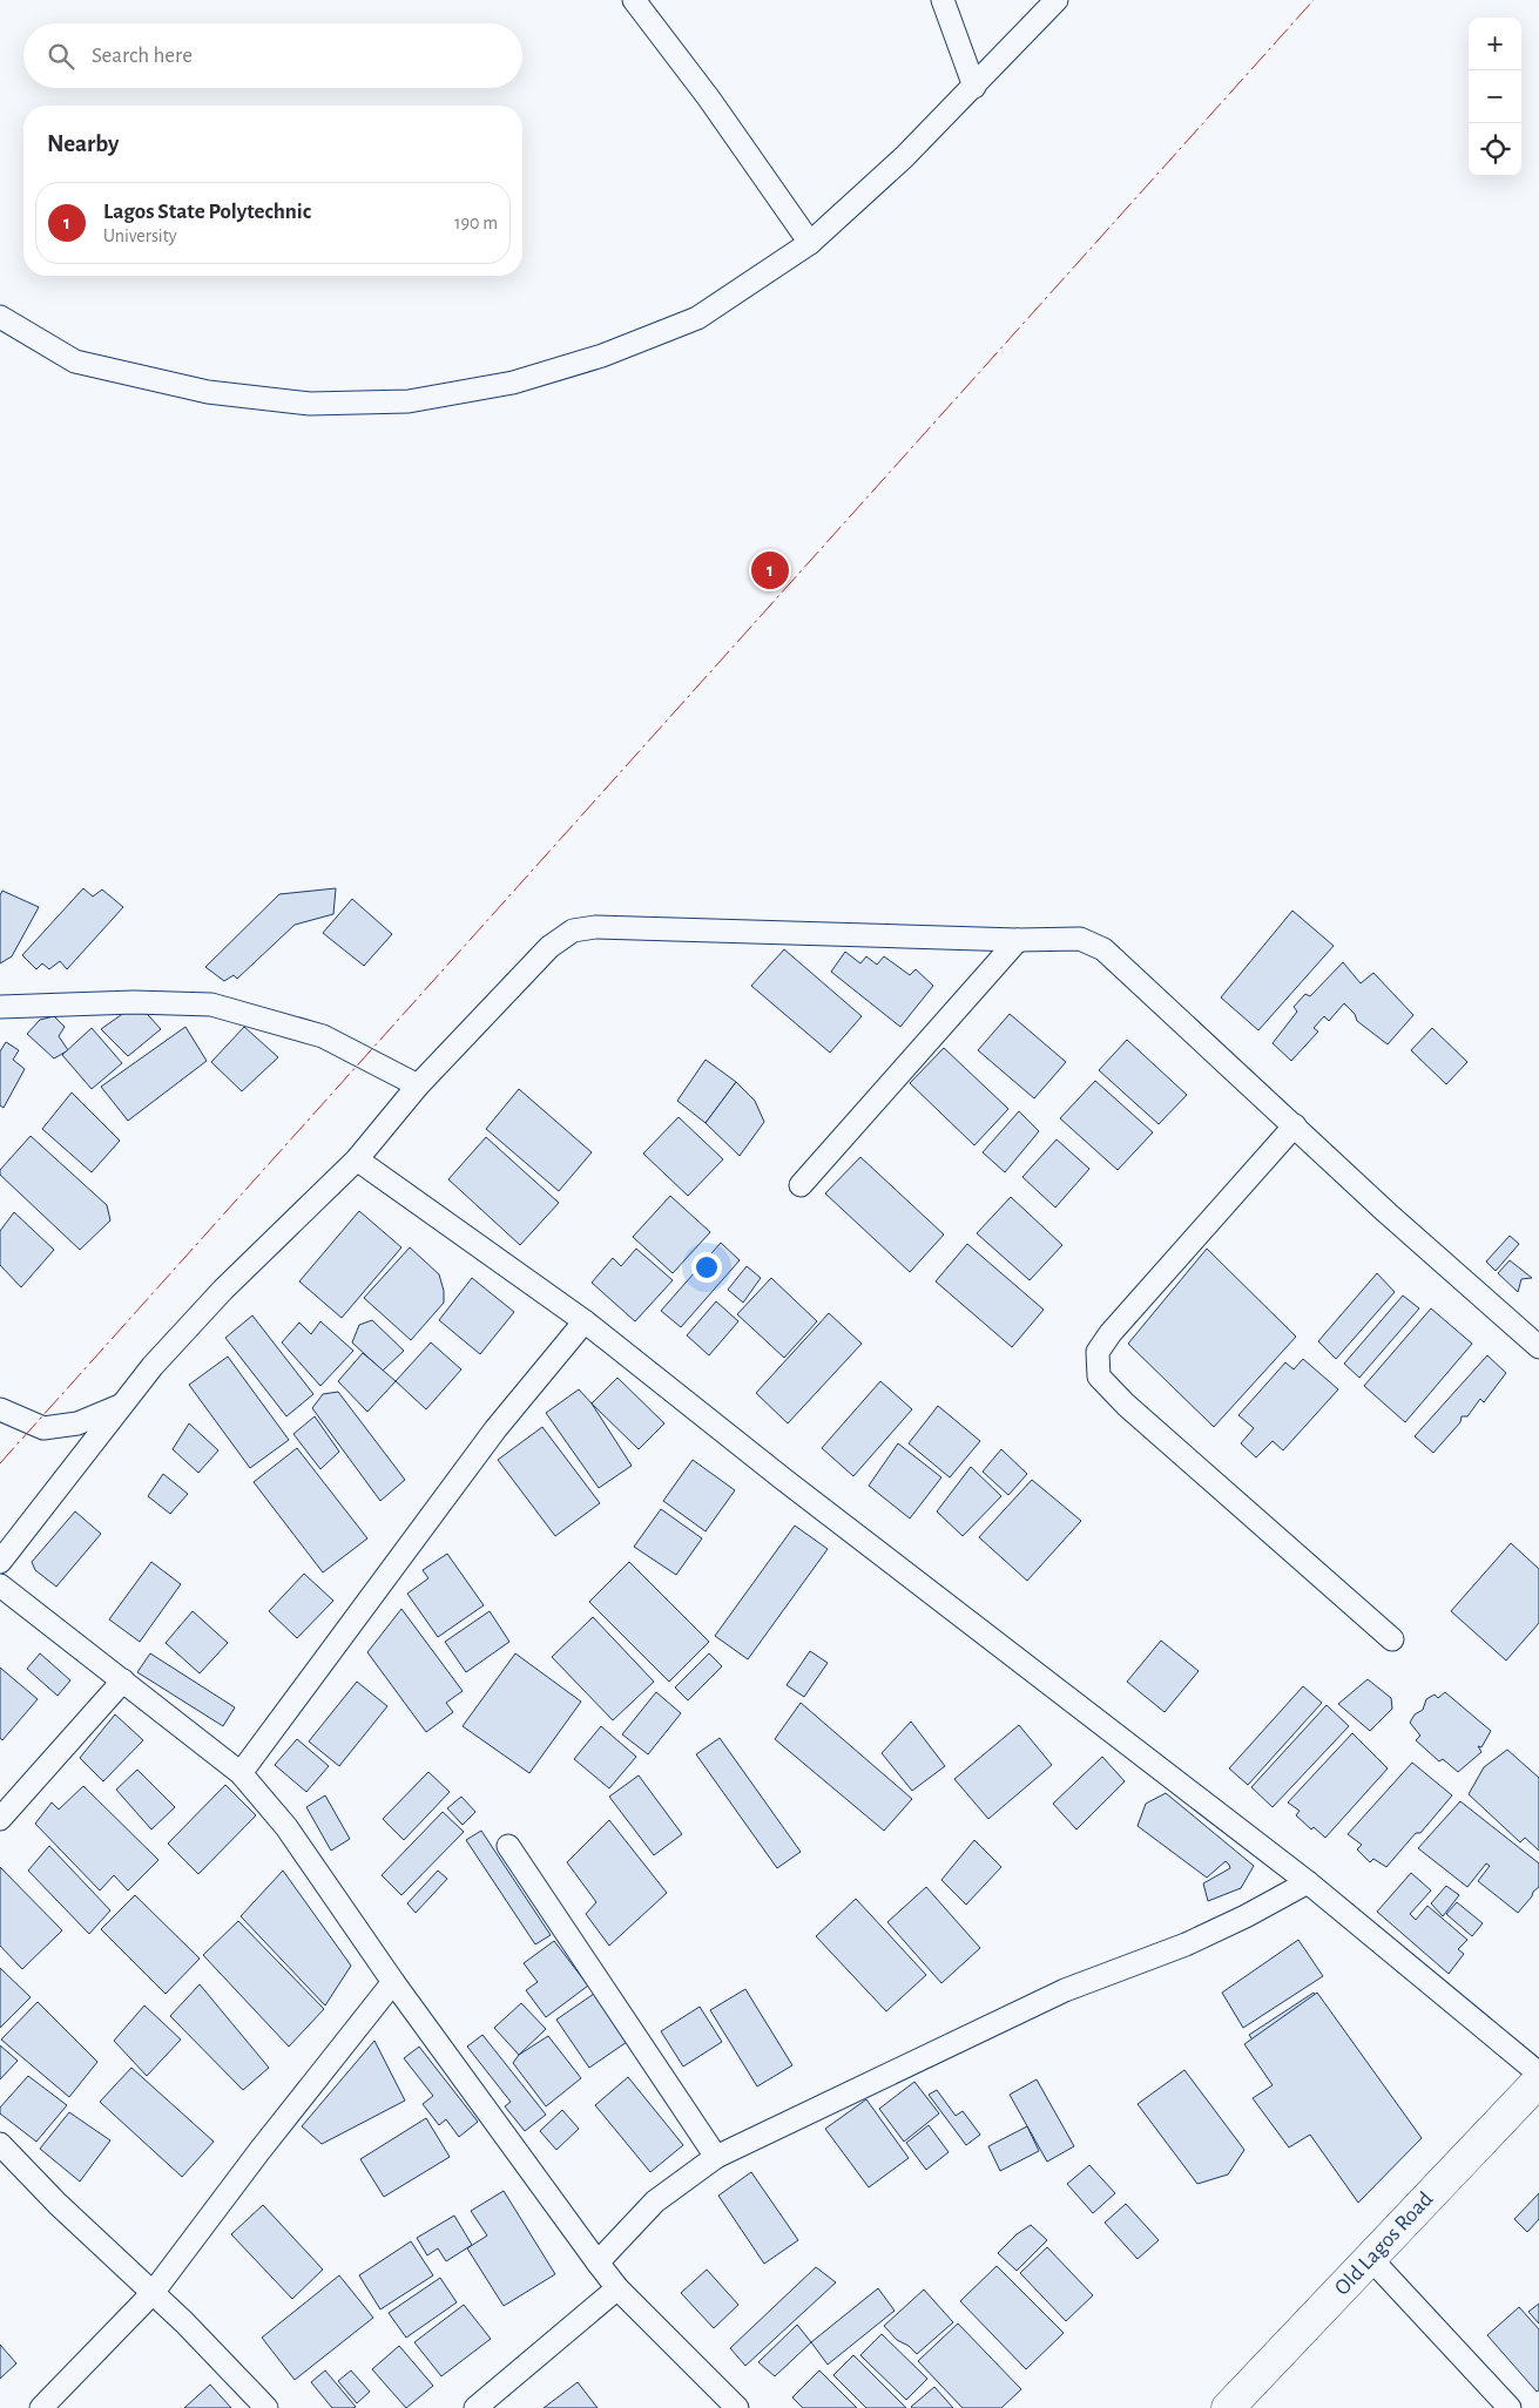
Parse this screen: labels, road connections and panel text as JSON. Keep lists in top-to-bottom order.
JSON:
{
  "streets": {
    "main road": ["Old Lagos Road"]
  },
  "page": {
    "map_buttons": ["+", "−"],
    "search": "Search here",
    "heading": "Nearby",
    "list": [
      {
        "mark": "1",
        "name": "Lagos State Polytechnic",
        "note": "University",
        "value": "190 m"
      }
    ],
    "pins": "1"
  }
}
